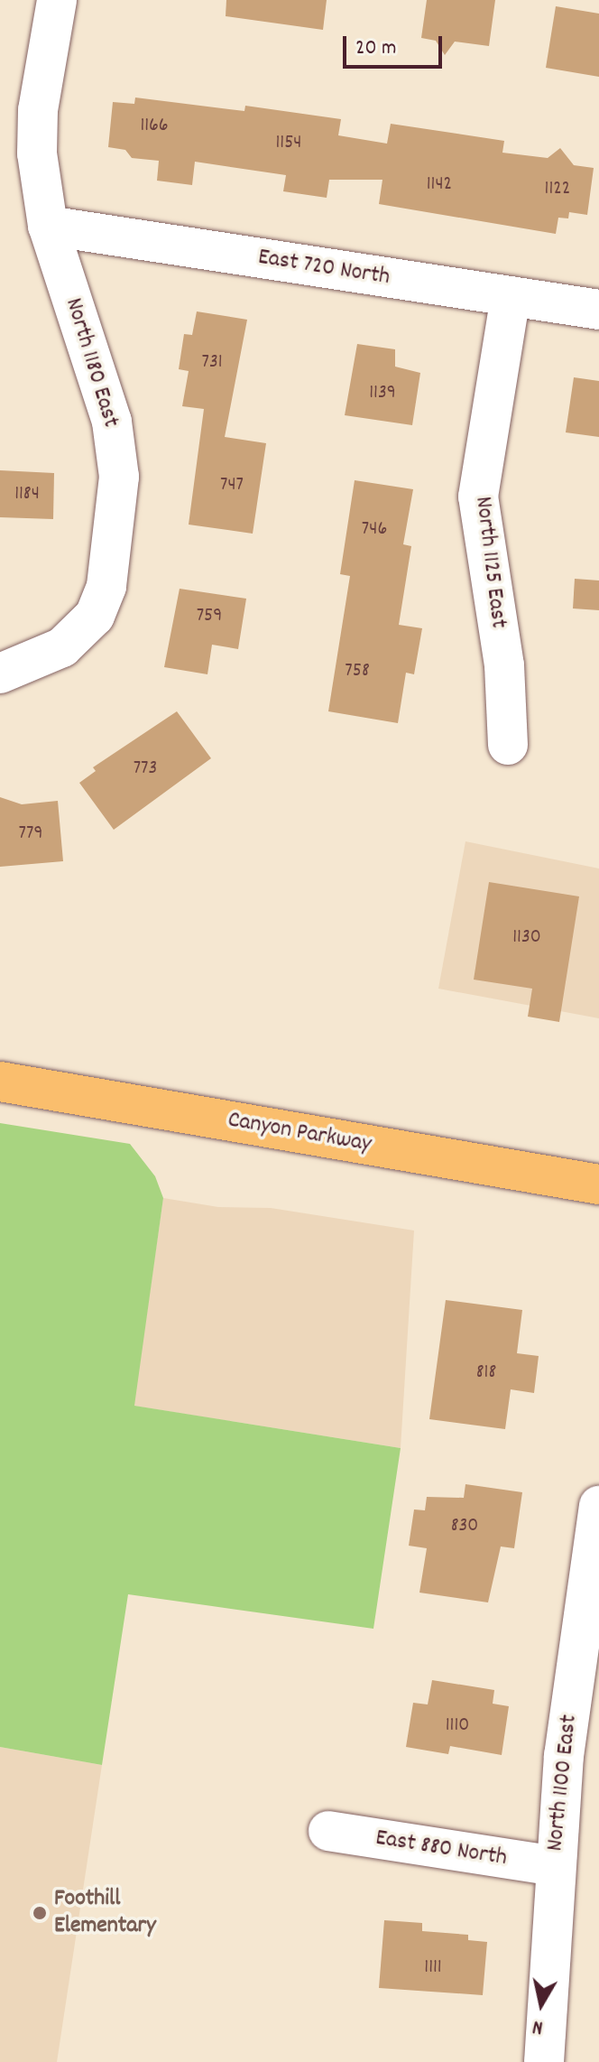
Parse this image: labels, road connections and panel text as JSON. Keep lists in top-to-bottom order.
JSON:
{
  "streets": {
    "highway": ["Canyon Parkway"],
    "street": [
      "East 720 North",
      "North 1180 East",
      "North 1125 East",
      "North 1100 East",
      "East 880 North"
    ]
  },
  "crossings": [
    ["East 720 North", "North 1180 East"],
    ["East 720 North", "North 1125 East"],
    ["North 1100 East", "East 880 North"]
  ],
  "places": ["Foothill Elementary"],
  "house_numbers": [
    "1166",
    "1154",
    "1142",
    "1122",
    "731",
    "1139",
    "747",
    "1184",
    "746",
    "759",
    "758",
    "773",
    "779",
    "1130",
    "818",
    "830",
    "1110",
    "1111"
  ],
  "scale_bar": "20 m",
  "north": "bottom"
}
